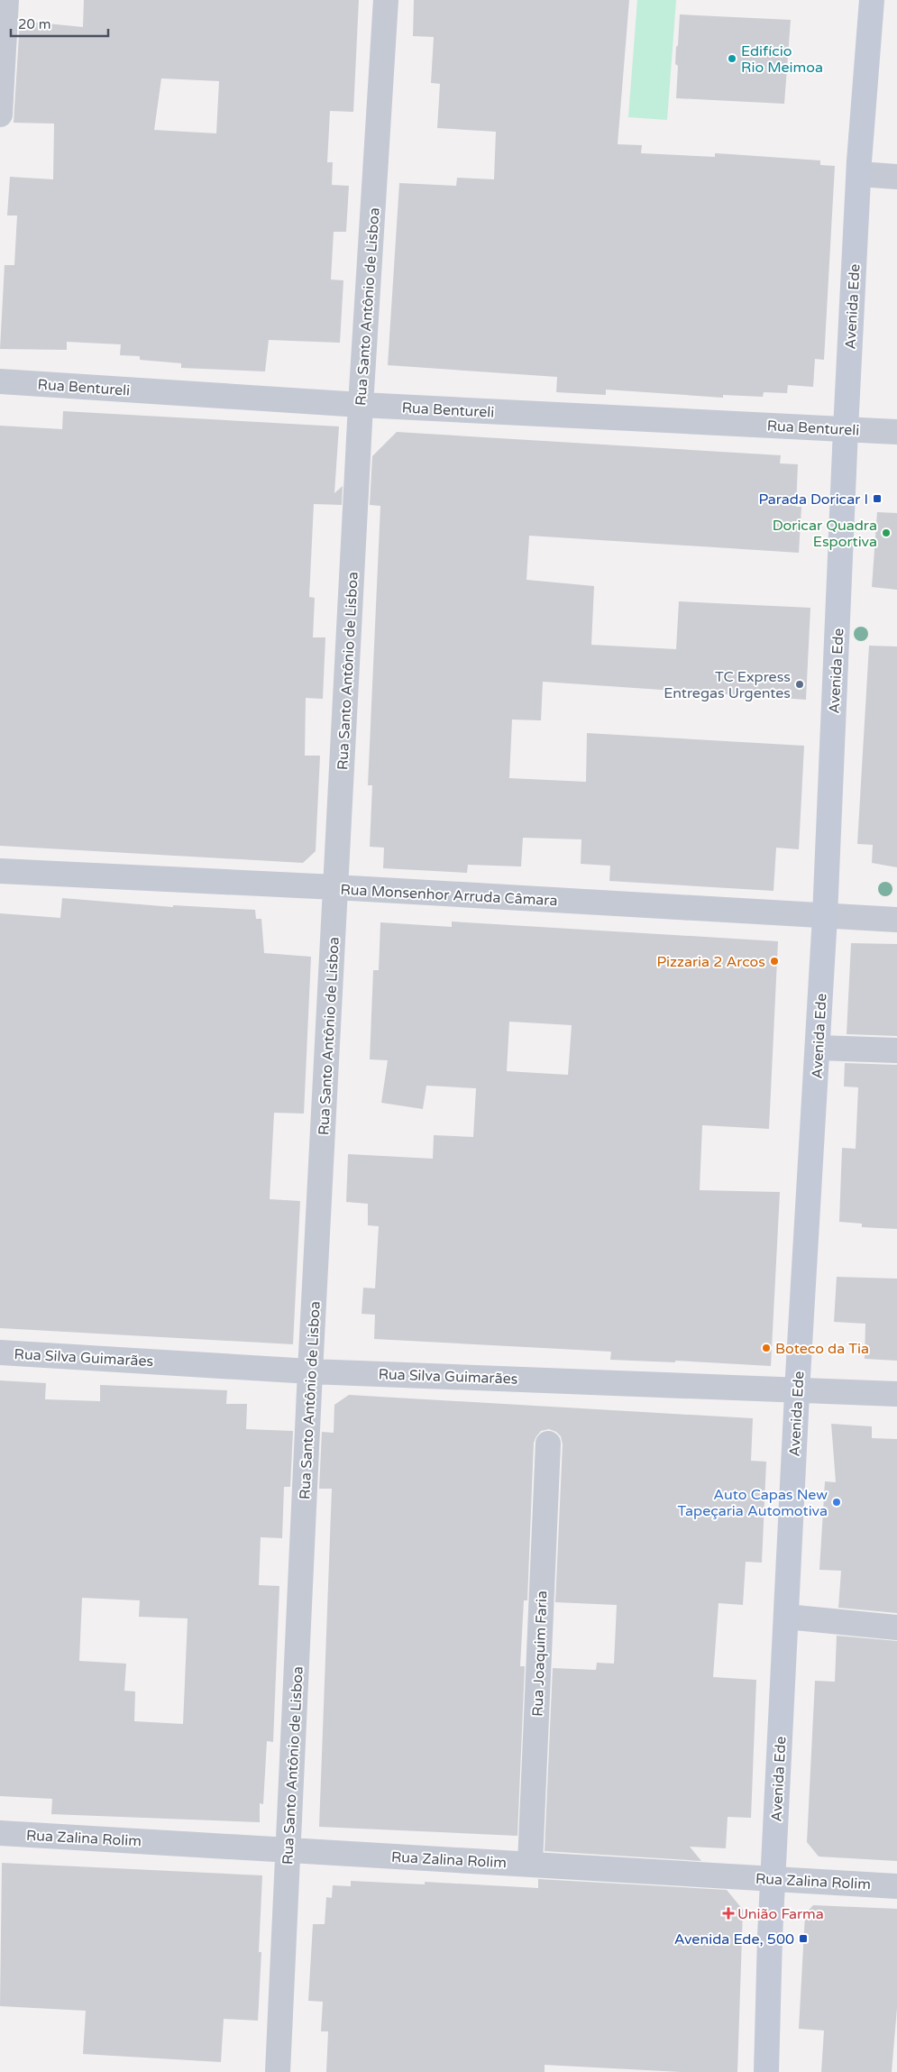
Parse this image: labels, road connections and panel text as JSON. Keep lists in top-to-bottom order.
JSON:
{
  "streets": {
    "main road": ["Avenida Ede"],
    "street": [
      "Rua Santo Antônio de Lisboa",
      "Rua Bentureli",
      "Rua Monsenhor Arruda Câmara",
      "Rua Silva Guimarães",
      "Rua Joaquim Faria",
      "Rua Zalina Rolim"
    ]
  },
  "crossings": [
    ["Rua Santo Antônio de Lisboa", "Rua Bentureli"],
    ["Rua Santo Antônio de Lisboa", "Rua Monsenhor Arruda Câmara"],
    ["Rua Santo Antônio de Lisboa", "Rua Silva Guimarães"],
    ["Rua Santo Antônio de Lisboa", "Rua Zalina Rolim"],
    ["Avenida Ede", "Rua Bentureli"],
    ["Avenida Ede", "Rua Monsenhor Arruda Câmara"],
    ["Avenida Ede", "Rua Silva Guimarães"],
    ["Avenida Ede", "Rua Zalina Rolim"],
    ["Rua Joaquim Faria", "Rua Zalina Rolim"]
  ],
  "places": {
    "other": [
      "Edifício Rio Meimoa",
      "Doricar Quadra Esportiva",
      "TC Express Entregas Urgentes",
      "Pizzaria 2 Arcos",
      "Boteco da Tia",
      "Auto Capas New Tapeçaria Automotiva"
    ],
    "transit": ["Parada Doricar I", "Avenida Ede, 500"],
    "health": ["União Farma"]
  },
  "scale_bar": "20 m"
}
